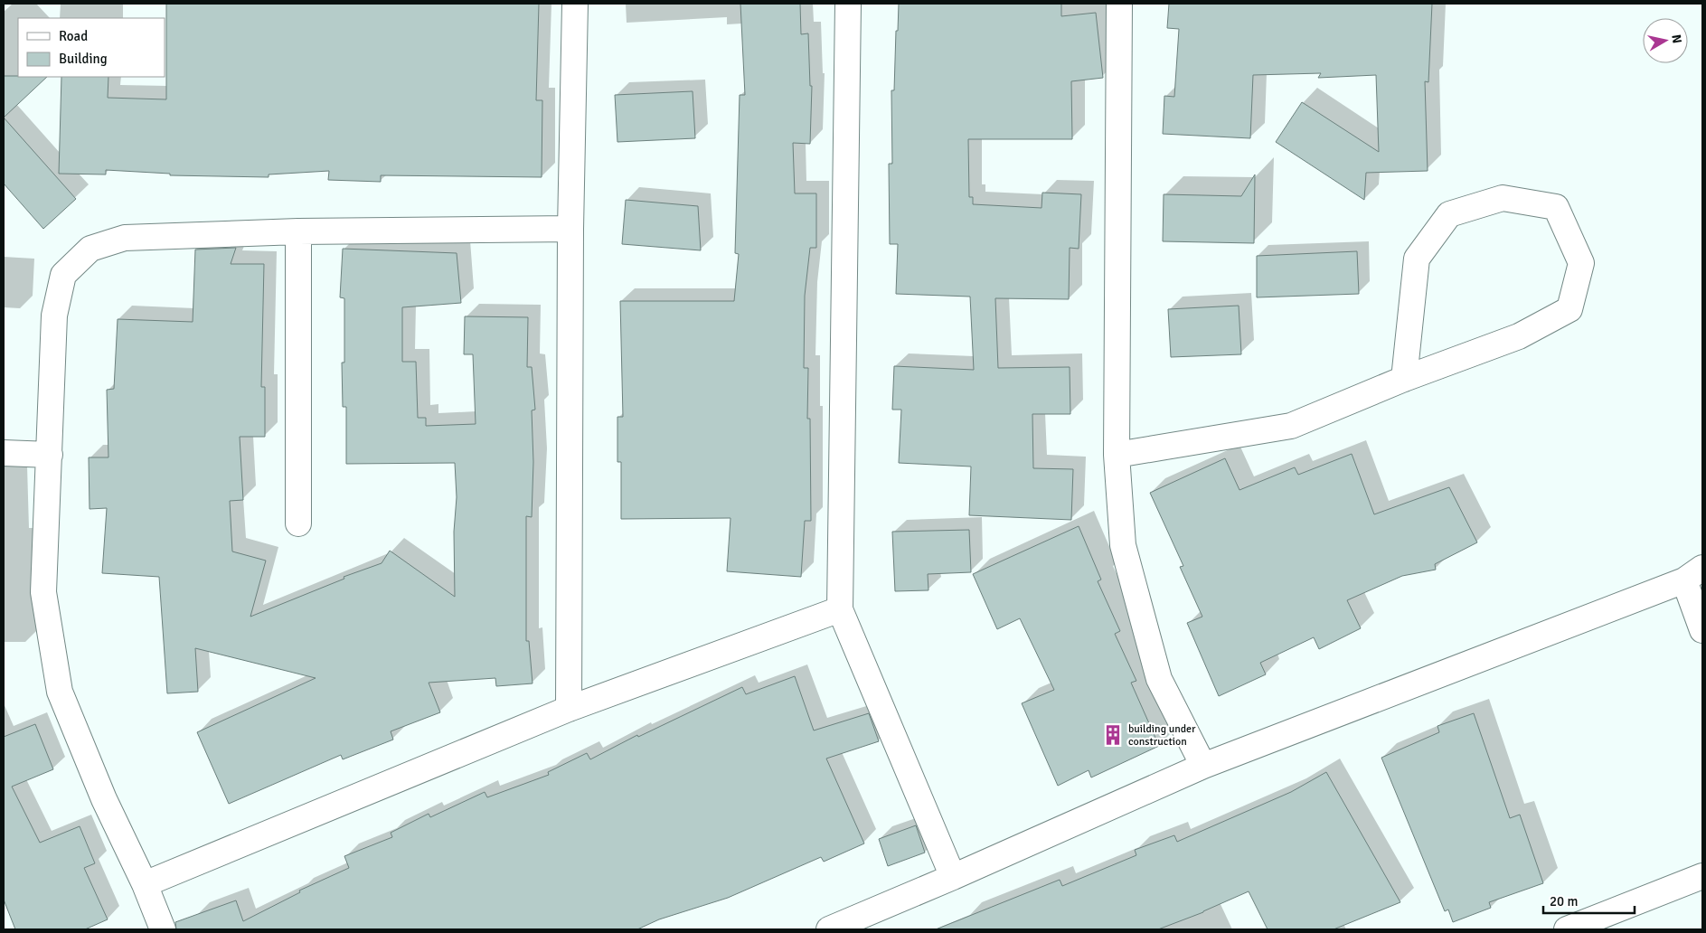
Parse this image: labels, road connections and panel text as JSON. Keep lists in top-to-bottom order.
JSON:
{
  "places": {
    "building": ["building under construction"]
  },
  "legend": ["Road", "Building"],
  "scale_bar": "20 m",
  "north": "right"
}
